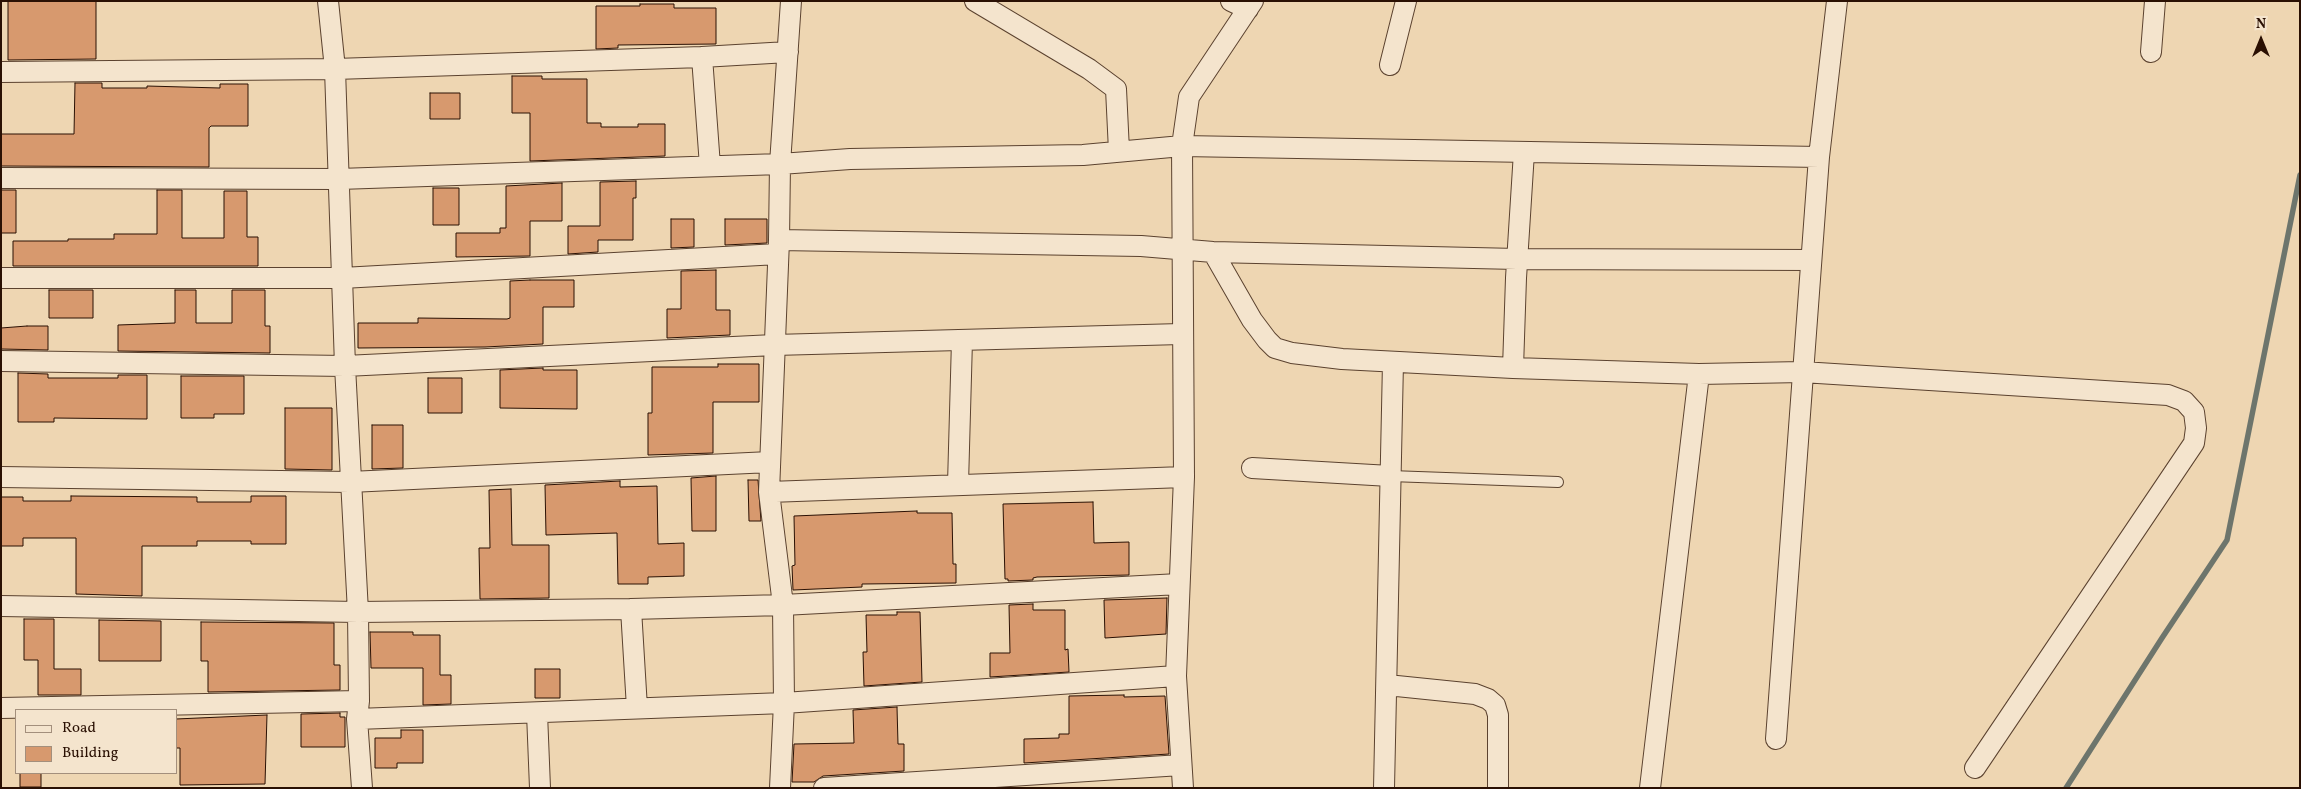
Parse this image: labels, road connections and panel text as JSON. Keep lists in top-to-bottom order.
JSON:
{
  "legend": ["Road", "Building"],
  "north": "top"
}
